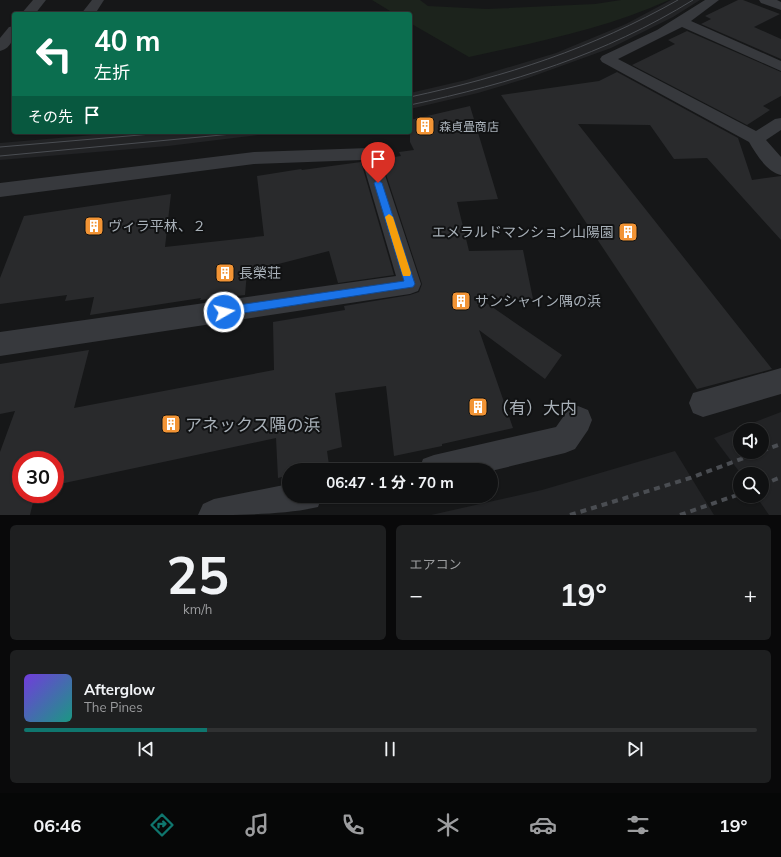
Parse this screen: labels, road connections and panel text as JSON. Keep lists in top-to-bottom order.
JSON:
{
  "places": {
    "building": [
      "森貞畳商店",
      "ヴィラ平林、２",
      "エメラルドマンション山陽園",
      "長榮荘",
      "サンシャイン隅の浜",
      "（有）大内",
      "アネックス隅の浜"
    ]
  },
  "page": {
    "turn": ["40 m", "左折"],
    "then": "その先",
    "limit": "30",
    "trip": "06:47 · 1 分 · 70 m",
    "tile": [
      ["25", "km/h"],
      "エアコン"
    ],
    "heat": ["−", "19°", "+"],
    "song": ["Afterglow", "The Pines"],
    "tabs": ["06:46", "19°"]
  }
}
